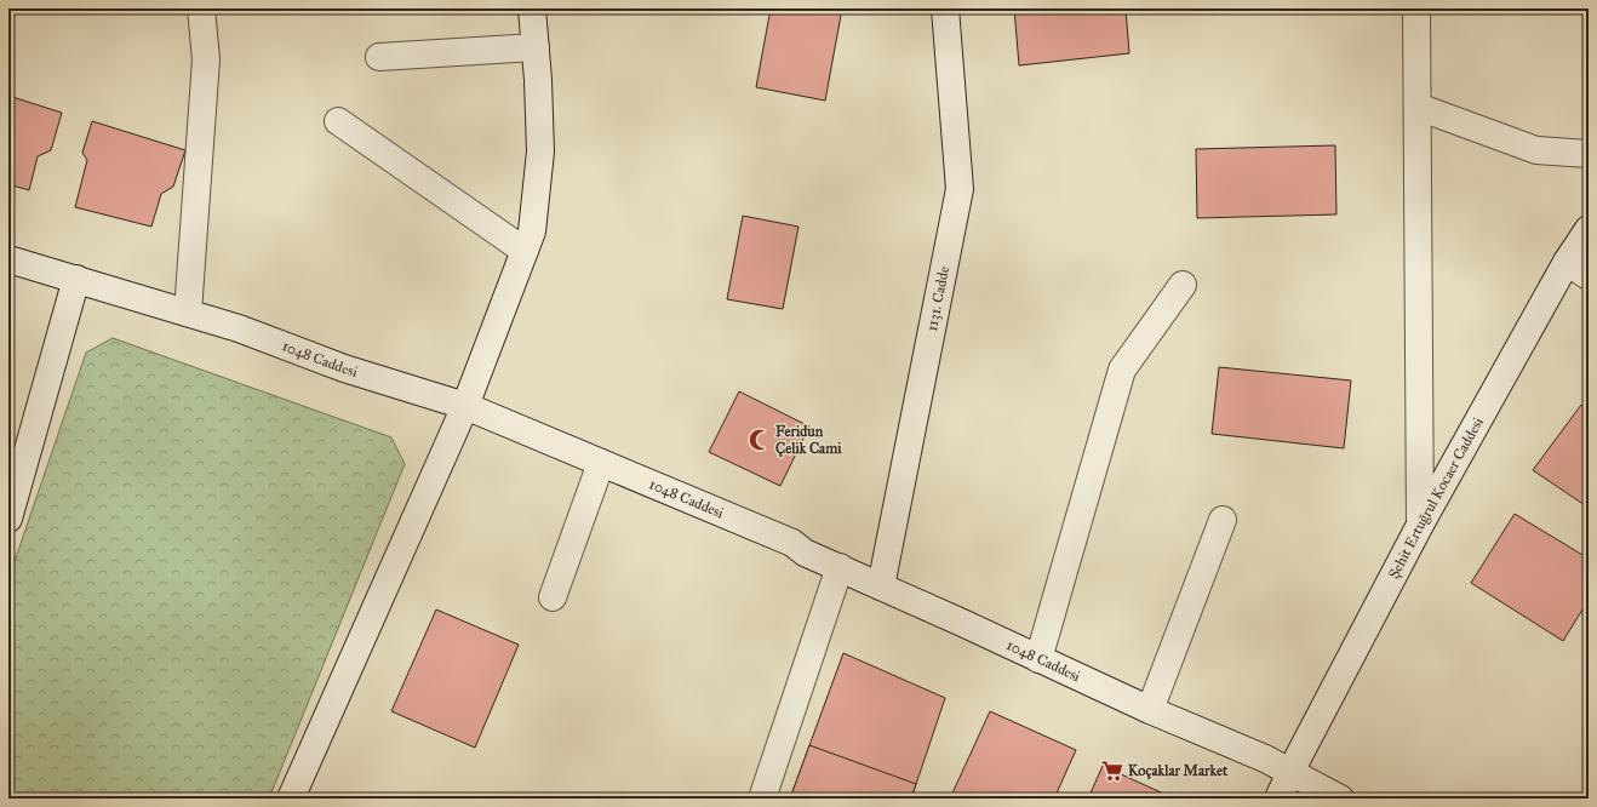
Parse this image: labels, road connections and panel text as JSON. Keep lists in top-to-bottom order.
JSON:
{
  "streets": {
    "street": ["1131. Cadde", "1048 Caddesi", "Şehit Ertuğrul Kocaer Caddesi"]
  },
  "crossings": [
    ["1131. Cadde", "1048 Caddesi"],
    ["1048 Caddesi", "Şehit Ertuğrul Kocaer Caddesi"]
  ],
  "places": {
    "mosque": ["Feridun Çelik Cami"],
    "supermarket": ["Koçaklar Market"]
  }
}
